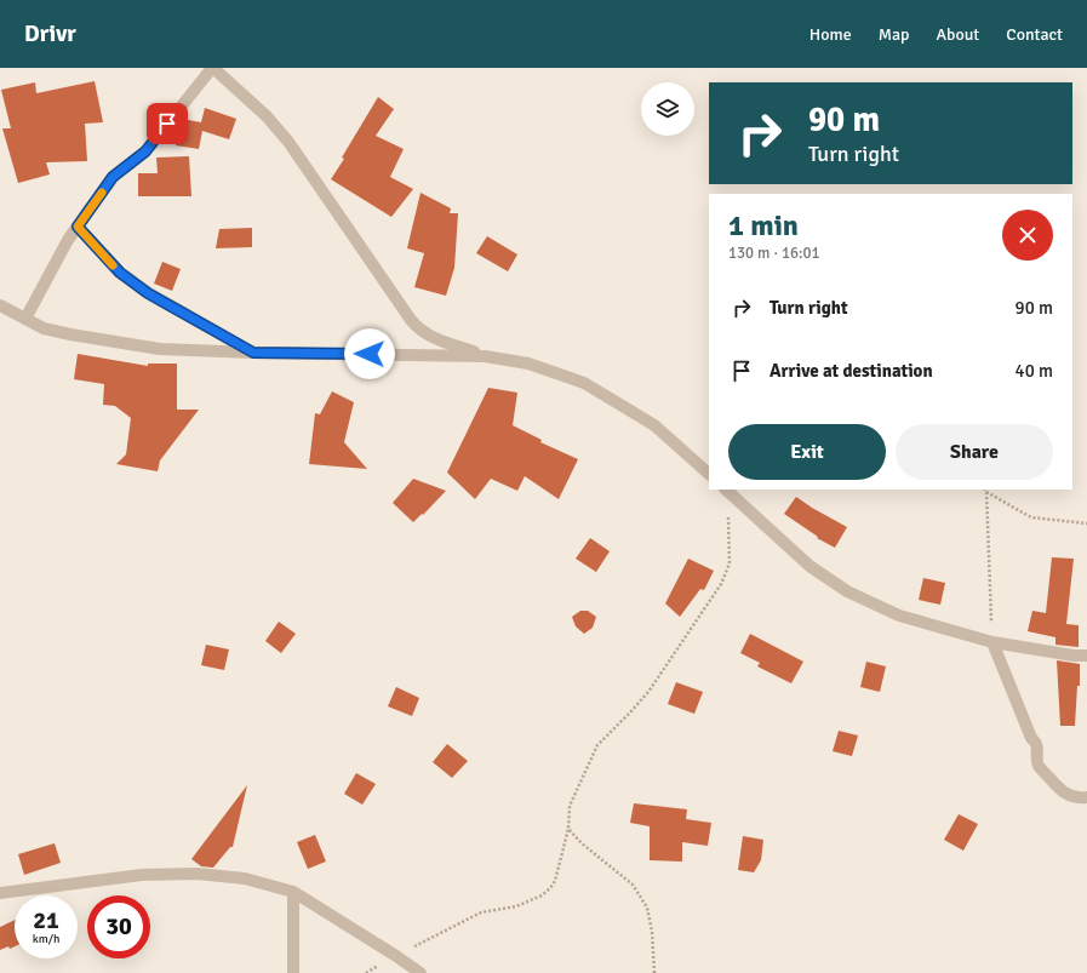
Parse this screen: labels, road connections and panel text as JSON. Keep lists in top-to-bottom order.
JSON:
{
  "page": {
    "header": "Drivr",
    "nav": [
      "Home",
      "Map",
      "About",
      "Contact"
    ],
    "turn": ["90 m", "Turn right"],
    "heading": ["1 min", "130 m · 16:01"],
    "list": [
      {
        "name": "Turn right",
        "value": "90 m"
      },
      {
        "name": "Arrive at destination",
        "value": "40 m"
      }
    ],
    "buttons": ["Exit", "Share"],
    "speed": "21 km/h",
    "limit": "30"
  }
}
